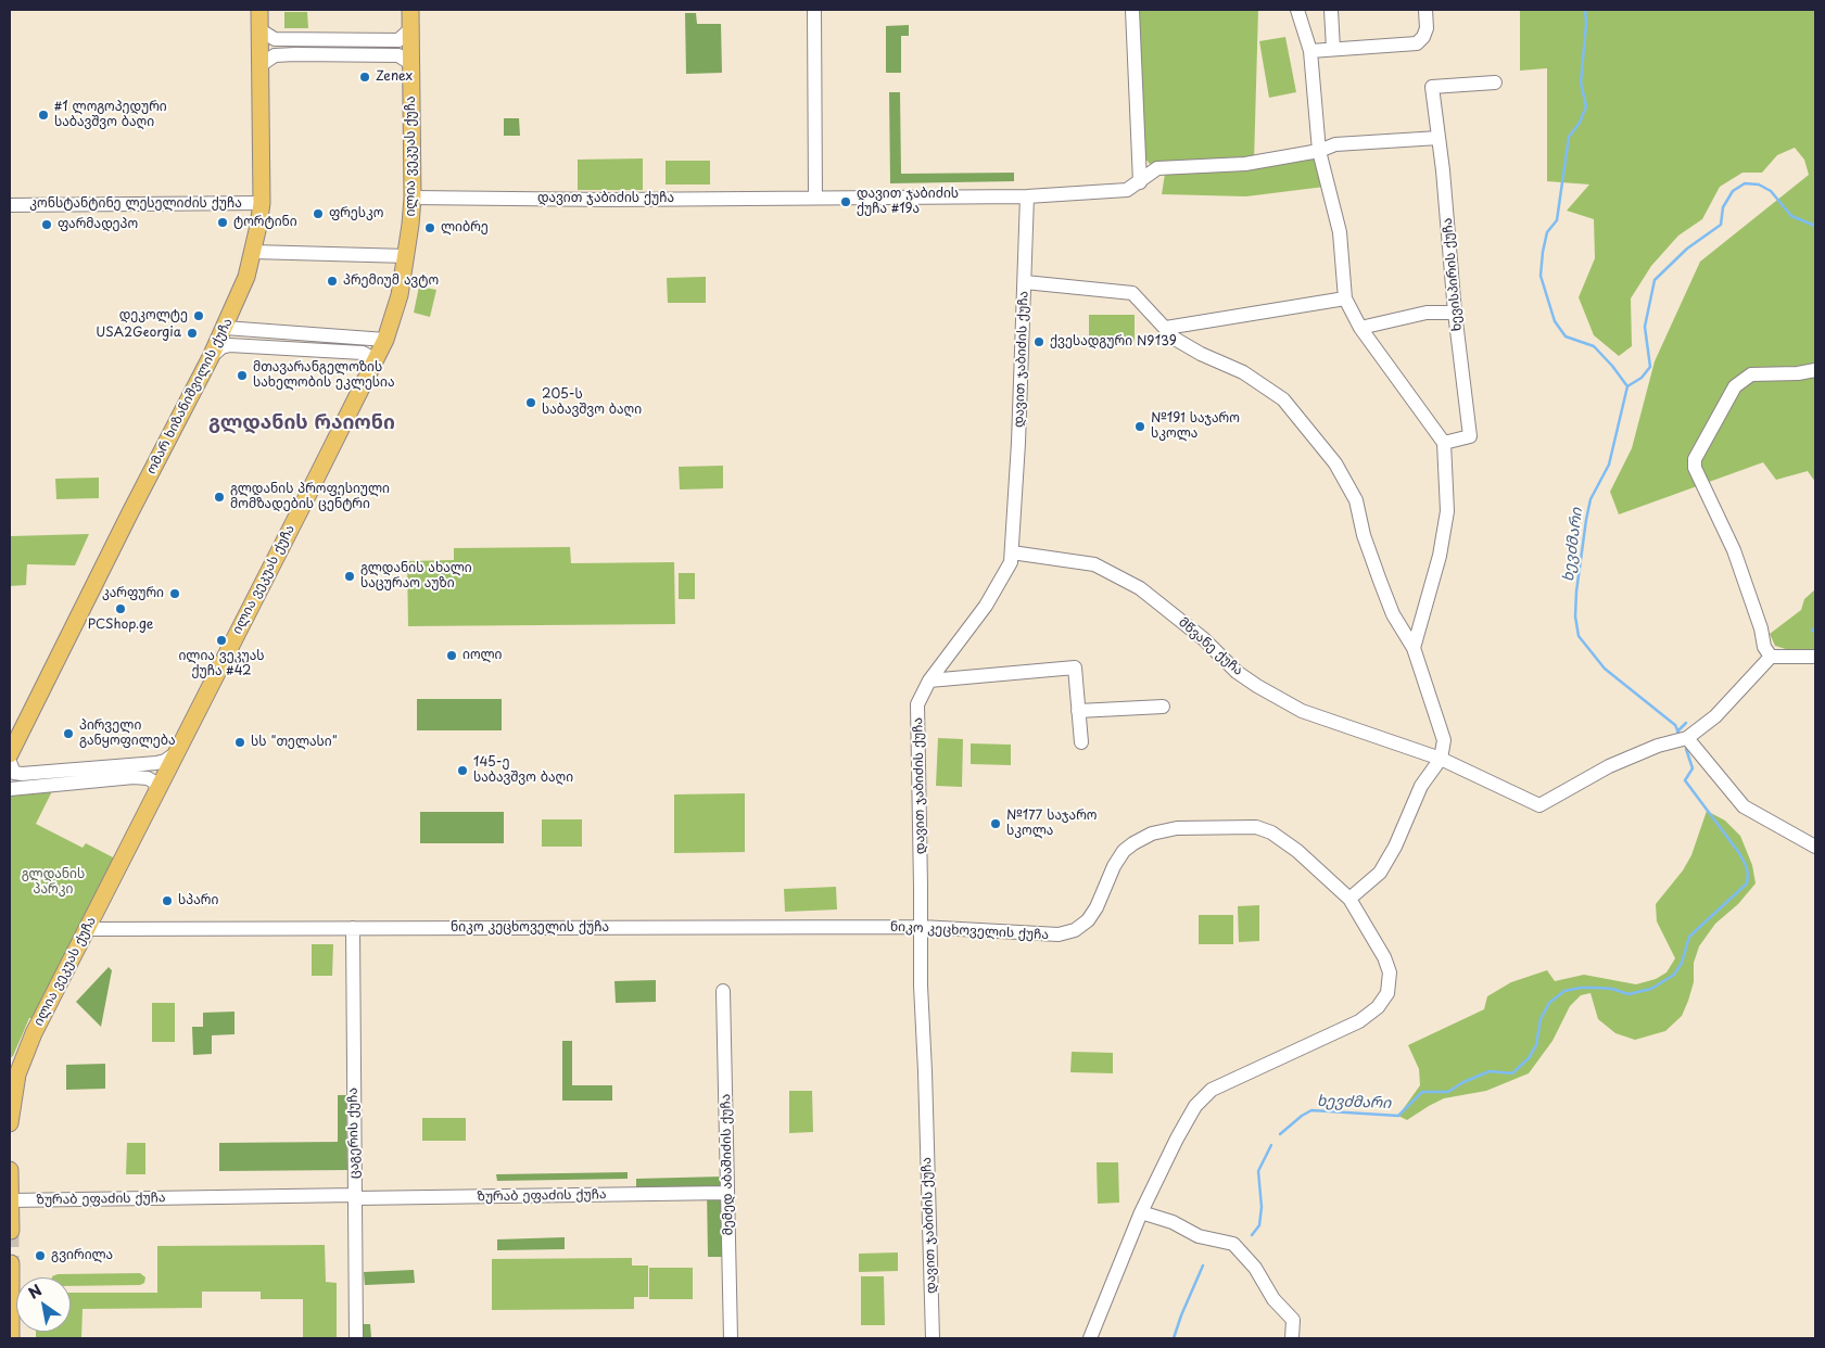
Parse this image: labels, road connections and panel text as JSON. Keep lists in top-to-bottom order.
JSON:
{
  "streets": {
    "main road": ["ილია ვეკუას ქუჩა", "ომარ ხიზანიშვილის ქუჩა"],
    "street": [
      "დავით ჯაბიძის ქუჩა",
      "კონსტანტინე ლესელიძის ქუჩა",
      "ხევისპირის ქუჩა",
      "მწვანე ქუჩა",
      "ნიკო კეცხოველის ქუჩა",
      "ცაგერის ქუჩა",
      "მემედ აბაშიძის ქუჩა",
      "ზურაბ ეფაძის ქუჩა"
    ]
  },
  "crossings": [
    ["ილია ვეკუას ქუჩა", "დავით ჯაბიძის ქუჩა"],
    ["ილია ვეკუას ქუჩა", "ნიკო კეცხოველის ქუჩა"],
    ["დავით ჯაბიძის ქუჩა", "ხევისპირის ქუჩა"],
    ["დავით ჯაბიძის ქუჩა", "მწვანე ქუჩა"],
    ["დავით ჯაბიძის ქუჩა", "ნიკო კეცხოველის ქუჩა"],
    ["კონსტანტინე ლესელიძის ქუჩა", "ომარ ხიზანიშვილის ქუჩა"],
    ["ნიკო კეცხოველის ქუჩა", "ცაგერის ქუჩა"],
    ["ცაგერის ქუჩა", "ზურაბ ეფაძის ქუჩა"],
    ["მემედ აბაშიძის ქუჩა", "ზურაბ ეფაძის ქუჩა"]
  ],
  "districts": ["გლდანის რაიონი"],
  "water": ["ხევძმარი"],
  "parks": ["გლდანის პარკი"],
  "places": [
    "Zenex",
    "#1 ლოგოპედური საბავშვო ბაღი",
    "დავით ჯაბიძის ქუჩა #19ა",
    "ფრესკო",
    "ტორტინი",
    "ფარმადეპო",
    "ლიბრე",
    "პრემიუმ ავტო",
    "დეკოლტე",
    "USA2Georgia",
    "ქვესადგური N9139",
    "მთავარანგელოზის სახელობის ეკლესია",
    "205-ს საბავშვო ბაღი",
    "№191 საჯარო სკოლა",
    "გლდანის პროფესიული მომზადების ცენტრი",
    "გლდანის ახალი საცურაო აუზი",
    "კარფური",
    "PCShop.ge",
    "ილია ვეკუას ქუჩა #42",
    "იოლი",
    "პირველი განყოფილება",
    "სს \"თელასი\"",
    "145-ე საბავშვო ბაღი",
    "№177 საჯარო სკოლა",
    "სპარი",
    "გვირილა"
  ],
  "north": "top left"
}
